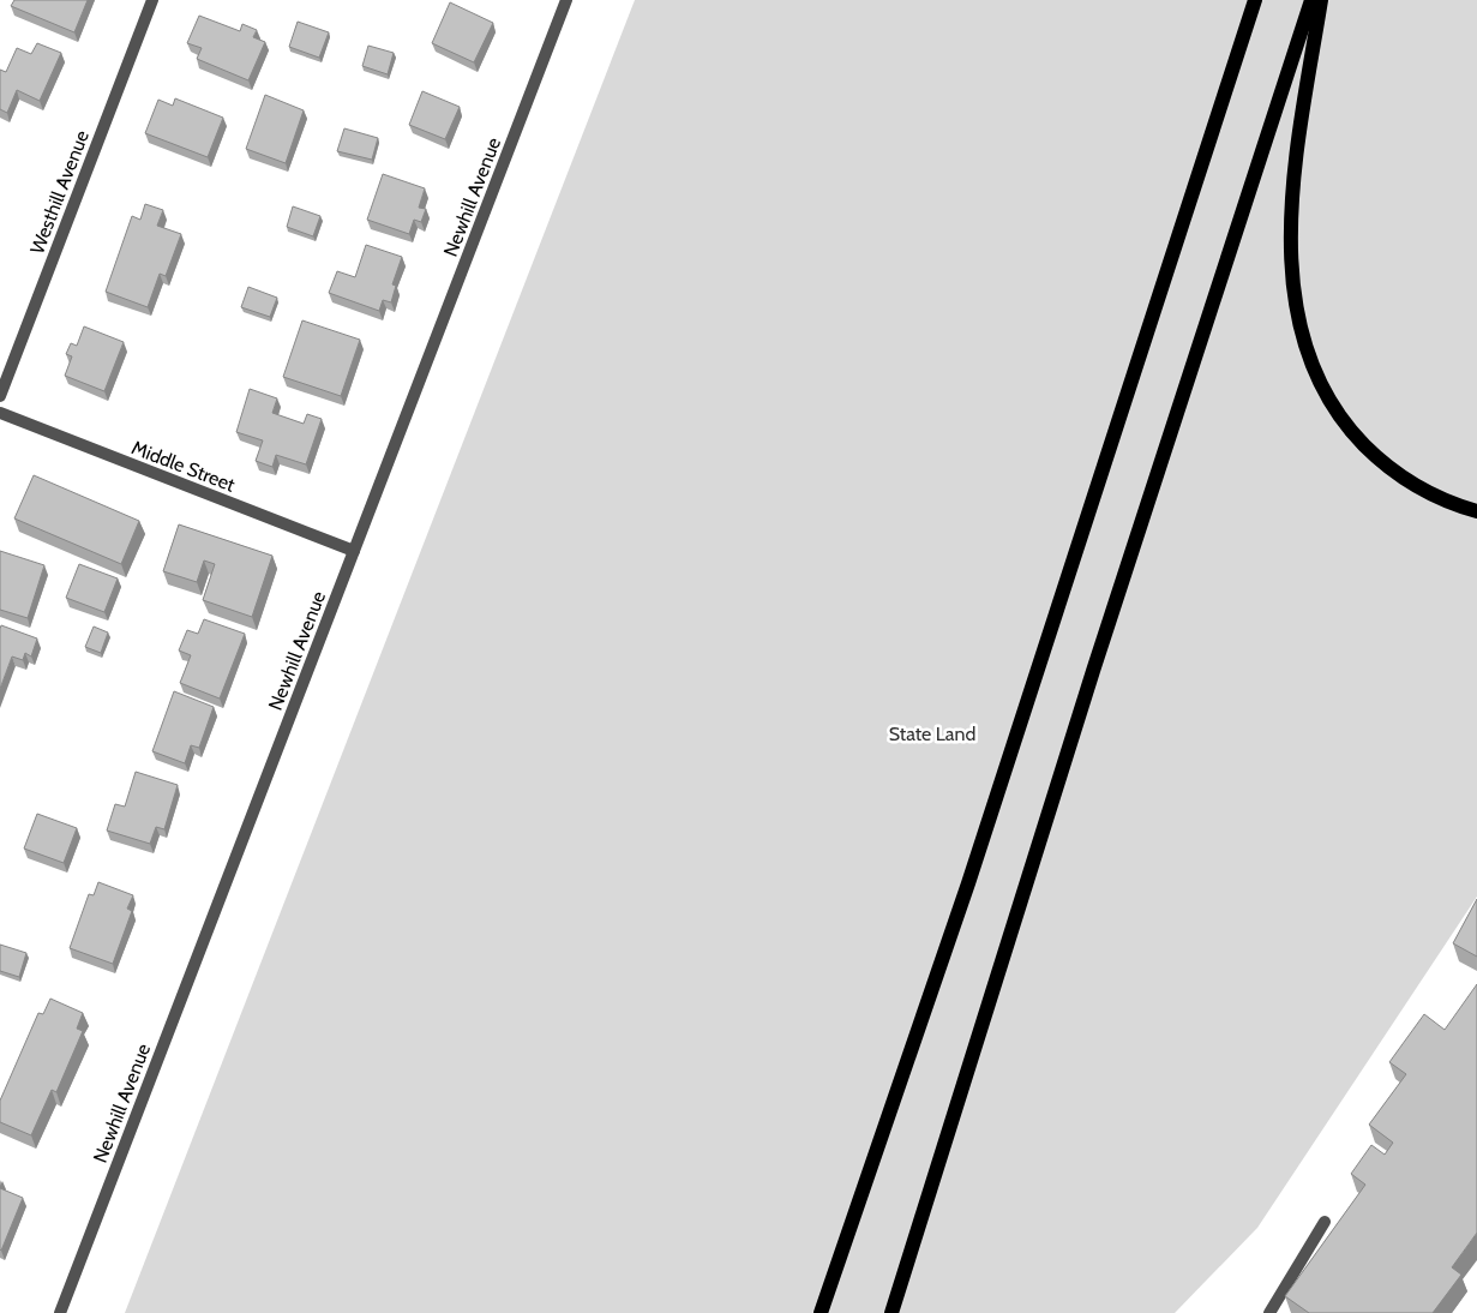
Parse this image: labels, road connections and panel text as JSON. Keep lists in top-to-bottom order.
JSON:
{
  "streets": {
    "street": ["Westhill Avenue", "Newhill Avenue", "Middle Street"]
  },
  "crossings": [
    ["Newhill Avenue", "Middle Street"]
  ],
  "parks": ["State Land"]
}
